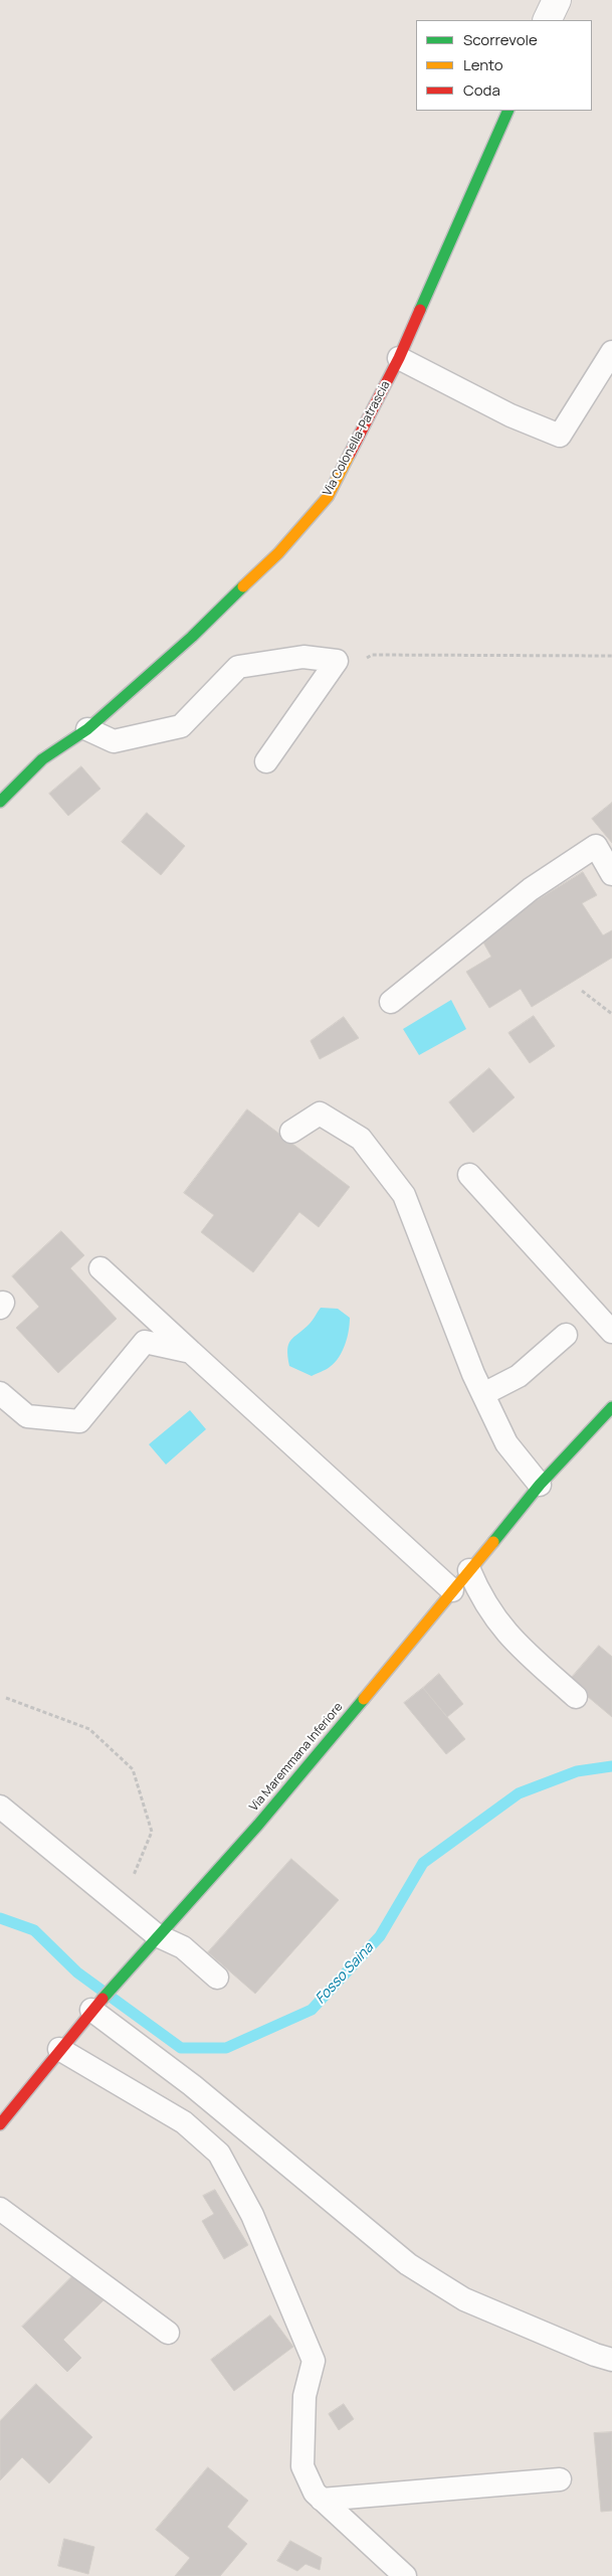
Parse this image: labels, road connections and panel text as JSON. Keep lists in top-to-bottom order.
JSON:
{
  "streets": {
    "main road": ["Via Colonella-Patrascia", "Via Maremmana Inferiore"]
  },
  "water": ["Fosso Saina"],
  "legend": ["Scorrevole", "Lento", "Coda"]
}
